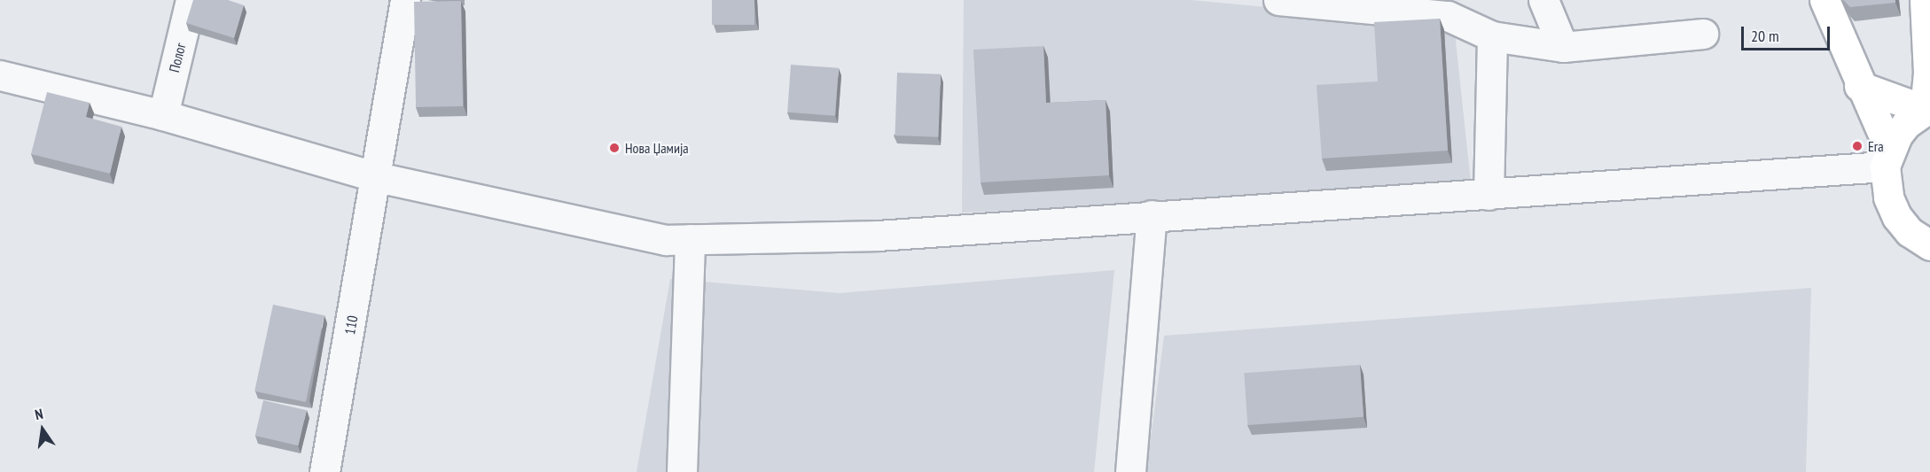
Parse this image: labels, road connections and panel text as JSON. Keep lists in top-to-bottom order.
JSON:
{
  "streets": {
    "street": ["Полог", "110"]
  },
  "places": ["Era", "Нова Џамија"],
  "scale_bar": "20 m",
  "north": "top"
}
